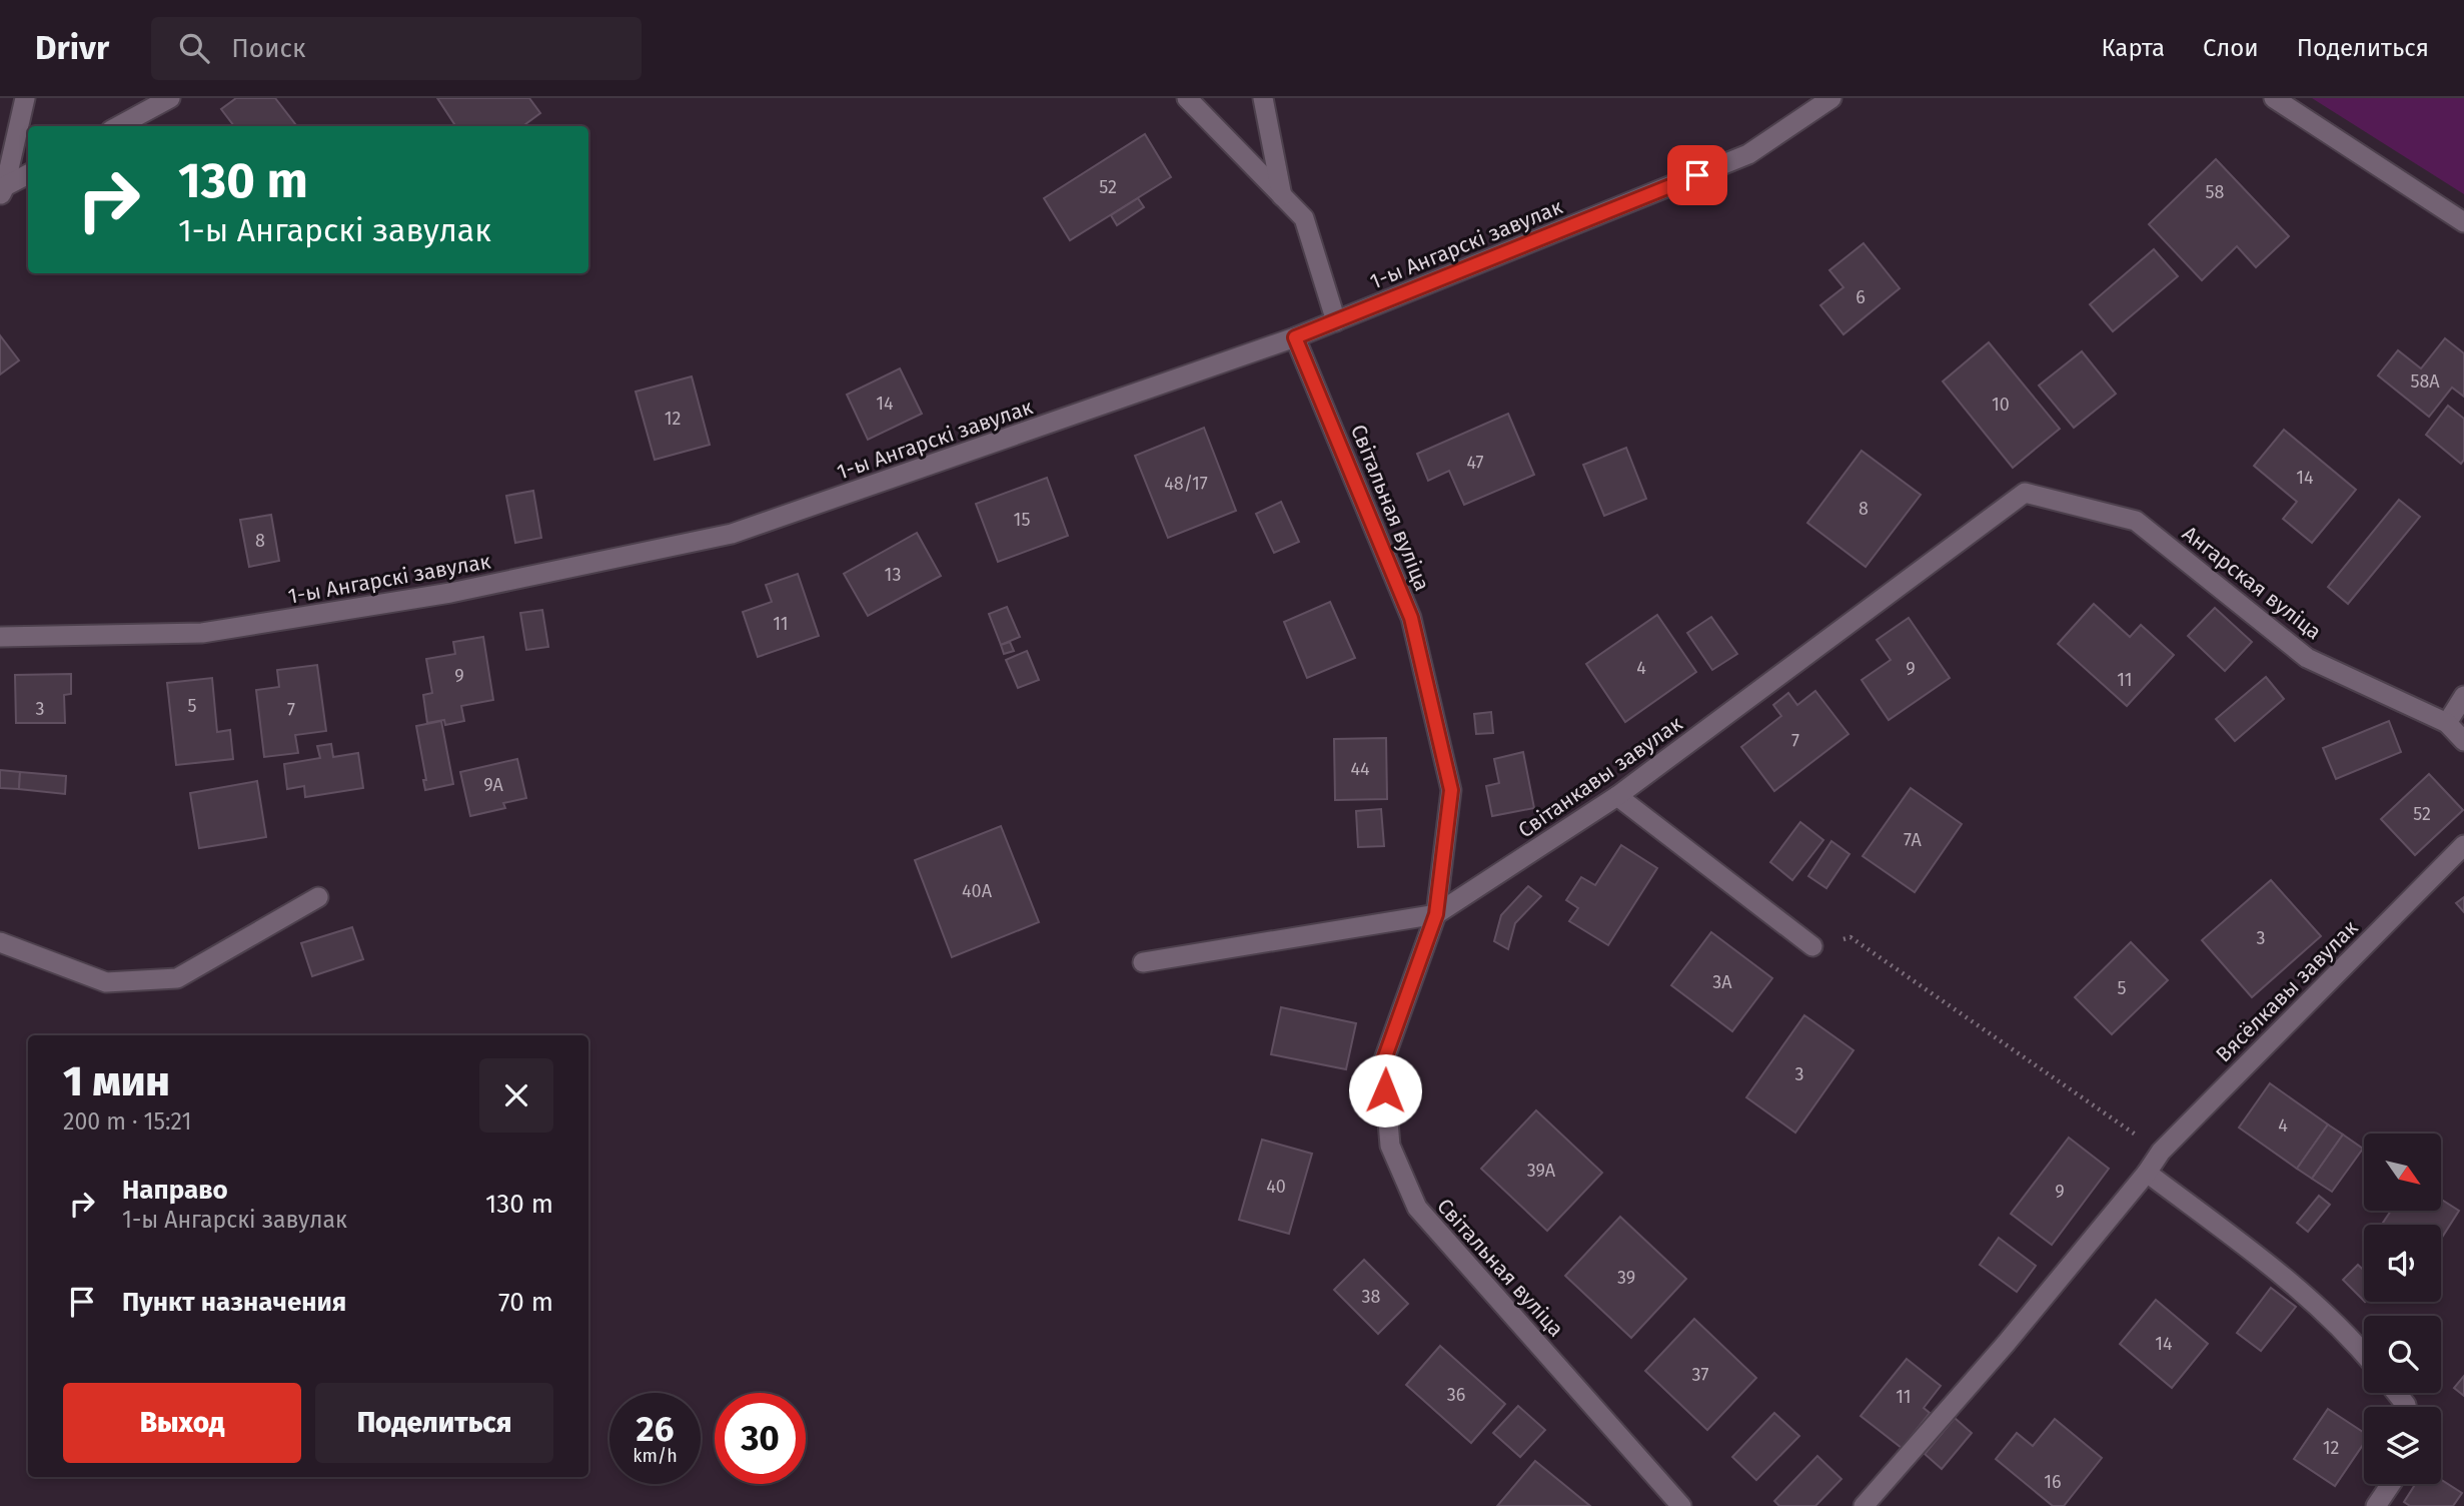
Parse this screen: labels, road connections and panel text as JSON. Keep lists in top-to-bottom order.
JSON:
{
  "streets": {
    "street": [
      "1-ы Ангарскі завулак",
      "Світальная вуліца",
      "Ангарская вуліца",
      "Світанкавы завулак",
      "Вясёлкавы завулак"
    ]
  },
  "crossings": [
    ["1-ы Ангарскі завулак", "Світальная вуліца"],
    ["Світальная вуліца", "Світанкавы завулак"],
    ["Ангарская вуліца", "Світанкавы завулак"]
  ],
  "house_numbers": [
    "52",
    "58",
    "6",
    "58А",
    "14",
    "10",
    "12",
    "47",
    "14",
    "48/17",
    "8",
    "15",
    "8",
    "13",
    "11",
    "4",
    "9",
    "9",
    "11",
    "5",
    "3",
    "7",
    "7",
    "44",
    "9А",
    "52",
    "7А",
    "40А",
    "3",
    "3А",
    "5",
    "3",
    "4",
    "39А",
    "40",
    "9",
    "39",
    "38",
    "14",
    "37",
    "36",
    "11",
    "12",
    "16"
  ],
  "north": "bottom right",
  "page": {
    "header": "Drivr",
    "search": "Поиск",
    "nav": ["Карта", "Слои", "Поделиться"],
    "turn": ["130 m", "1-ы Ангарскі завулак"],
    "heading": ["1 мин", "200 m · 15:21"],
    "list": [
      {
        "name": "Направо",
        "note": "1-ы Ангарскі завулак",
        "value": "130 m"
      },
      {
        "name": "Пункт назначения",
        "value": "70 m"
      }
    ],
    "buttons": ["Выход", "Поделиться"],
    "speed": "26 km/h",
    "limit": "30"
  }
}
